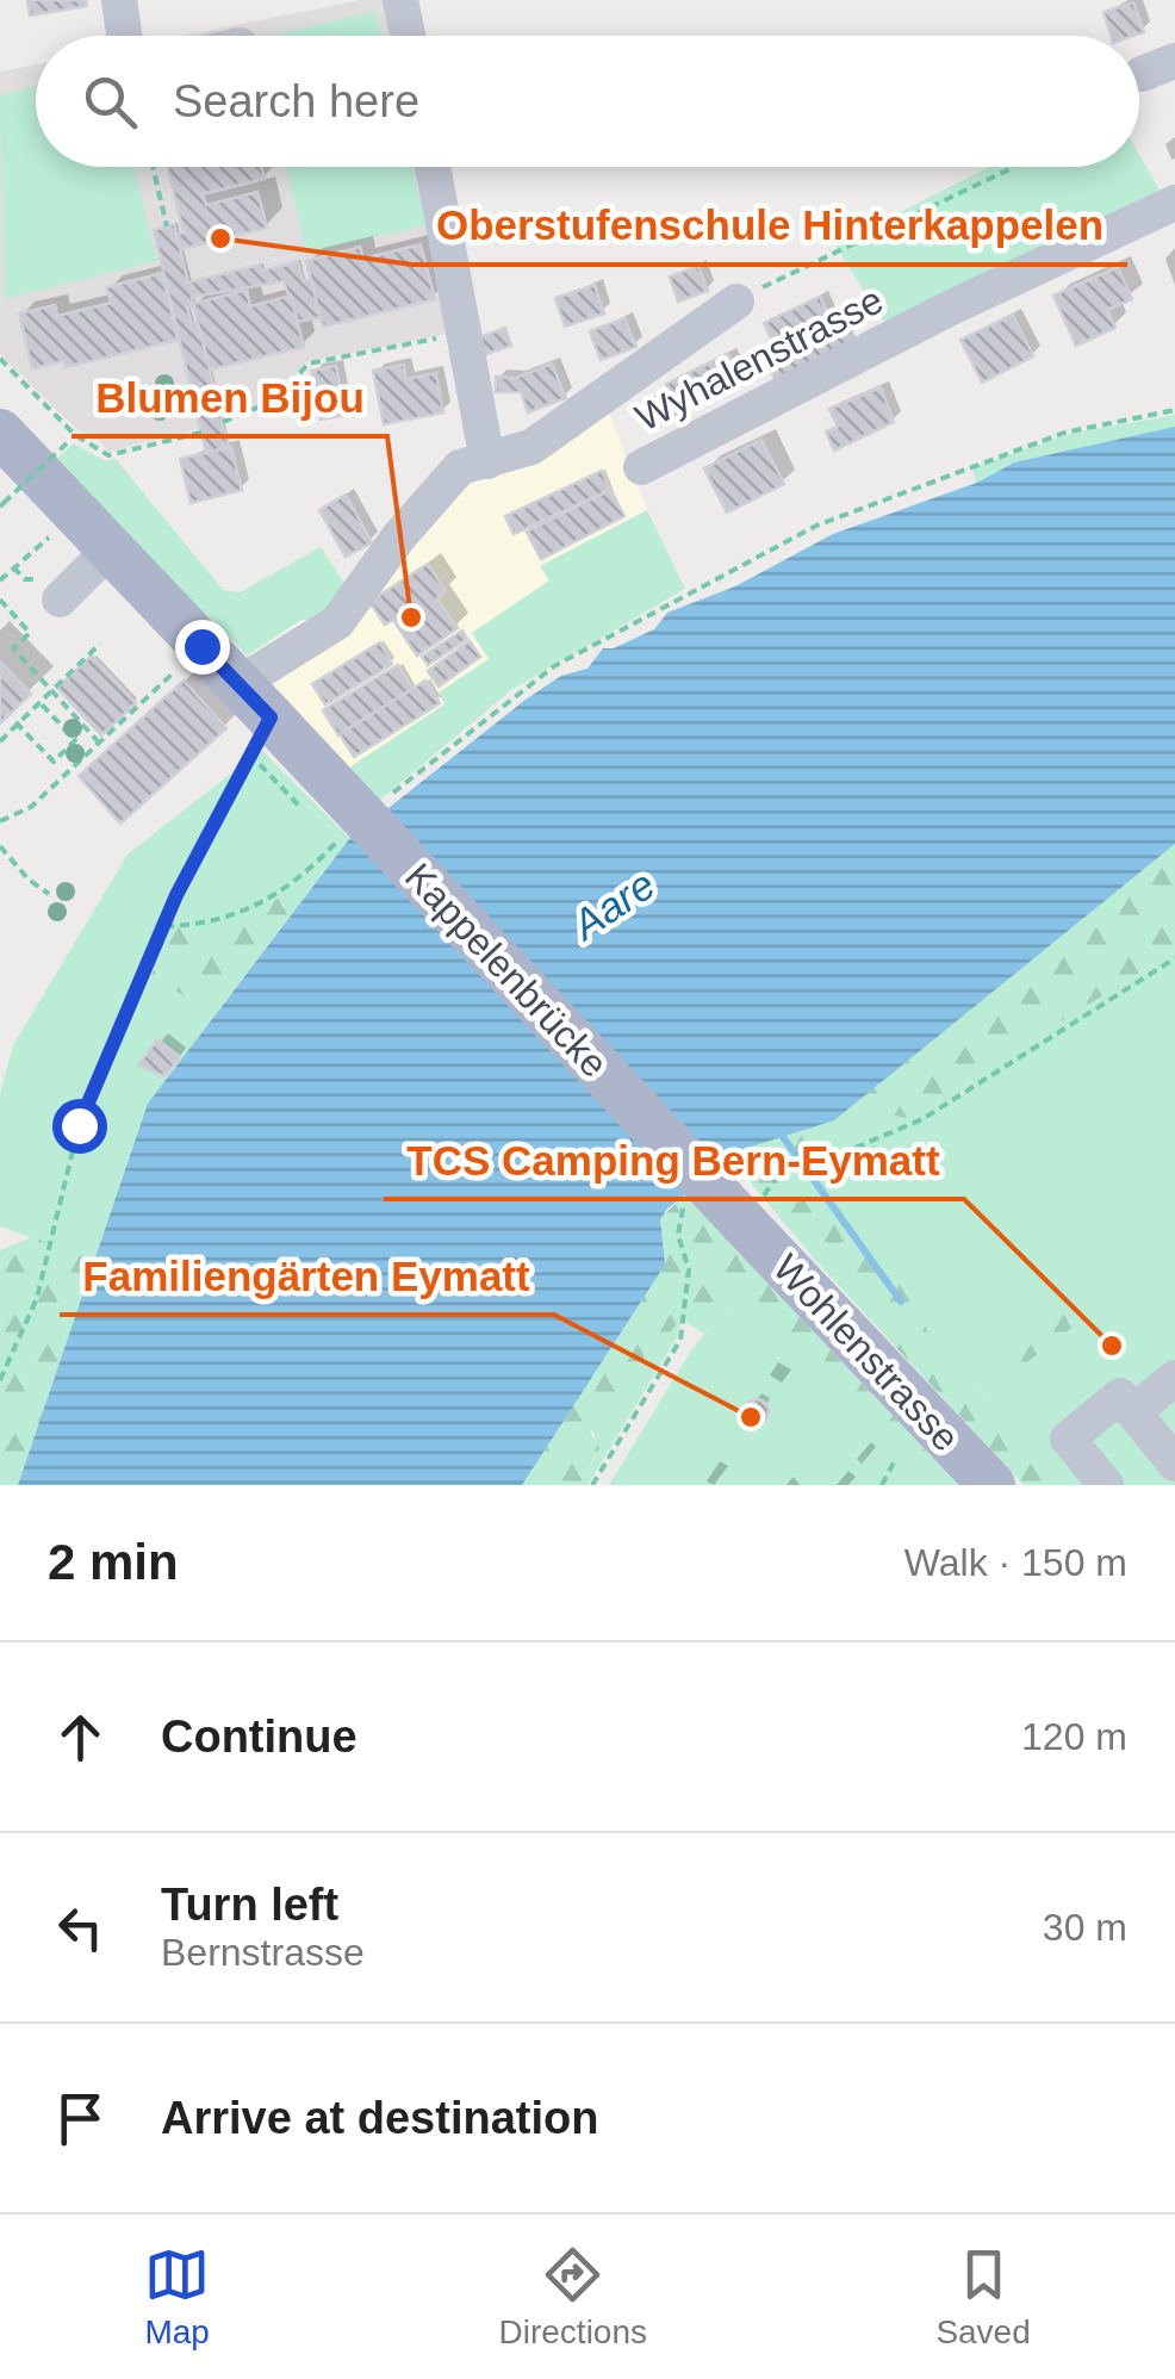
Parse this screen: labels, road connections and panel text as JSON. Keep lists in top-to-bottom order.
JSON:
{
  "streets": {
    "main road": ["Kappelenbrücke", "Wohlenstrasse"],
    "street": ["Wyhalenstrasse"]
  },
  "crossings": [
    ["Kappelenbrücke", "Wohlenstrasse"]
  ],
  "water": ["Aare"],
  "places": [
    "Oberstufenschule Hinterkappelen",
    "Blumen Bijou",
    "TCS Camping Bern-Eymatt",
    "Familiengärten Eymatt"
  ],
  "page": {
    "search": "Search here",
    "heading": ["2 min", "Walk · 150 m"],
    "list": [
      ["Continue", "120 m"],
      ["Turn left", "Bernstrasse", "30 m"],
      "Arrive at destination"
    ],
    "nav": ["Map", "Directions", "Saved"]
  }
}
